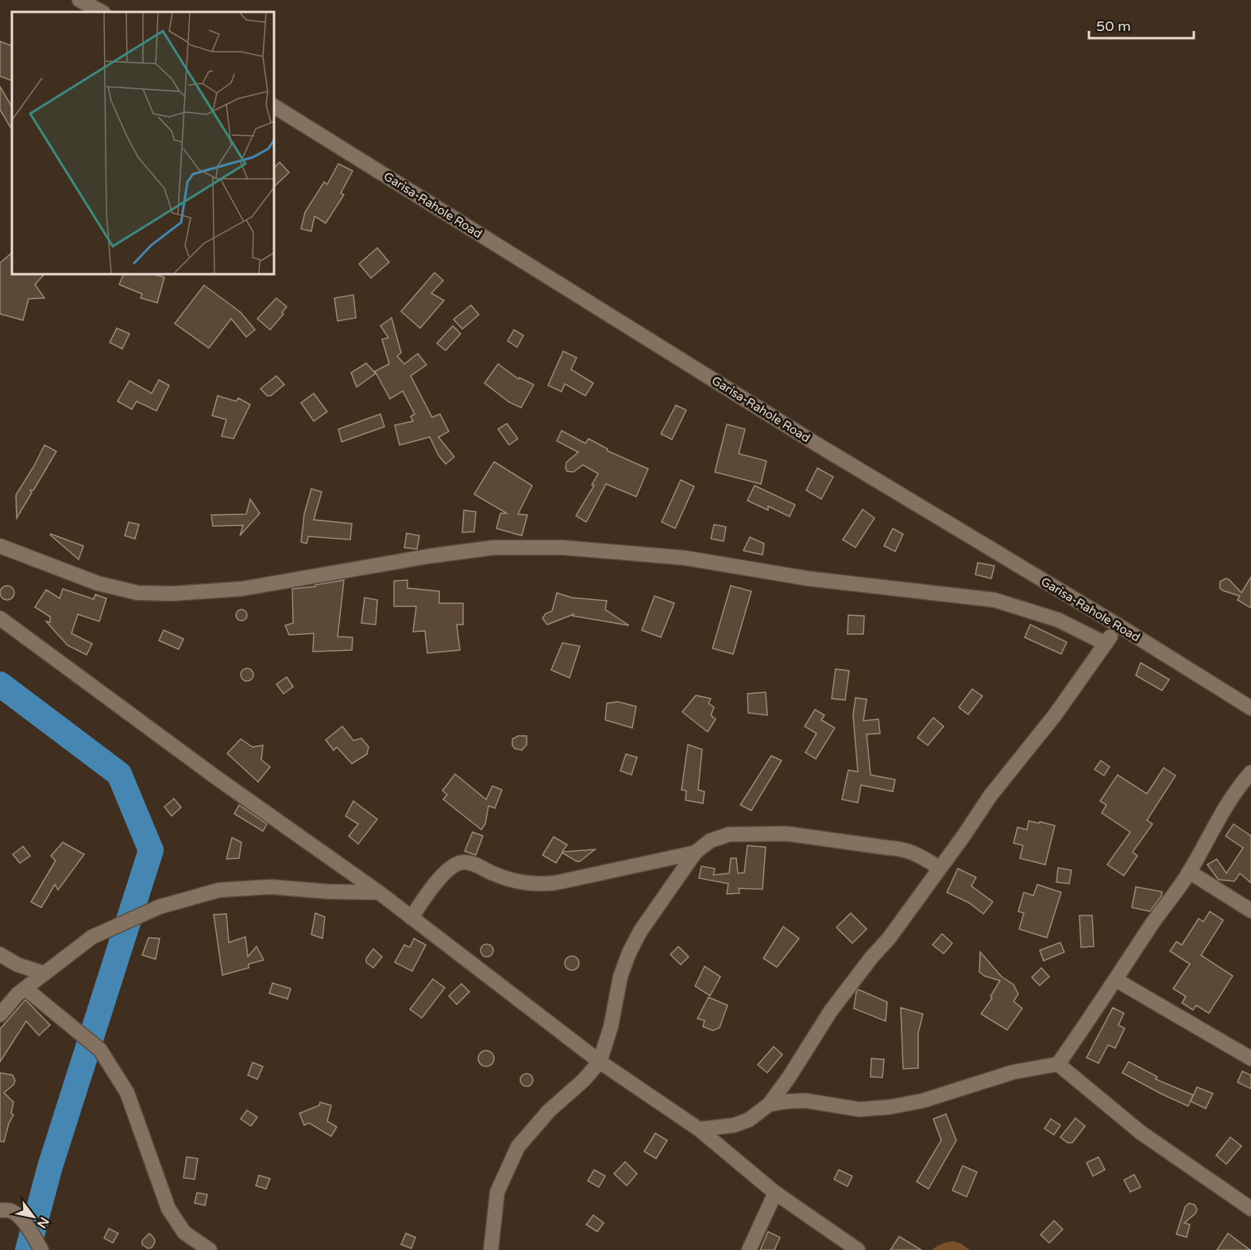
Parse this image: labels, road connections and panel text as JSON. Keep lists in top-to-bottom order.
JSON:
{
  "streets": {
    "street": ["Garisa-Rahole Road"]
  },
  "scale_bar": "50 m",
  "north": "bottom right"
}
